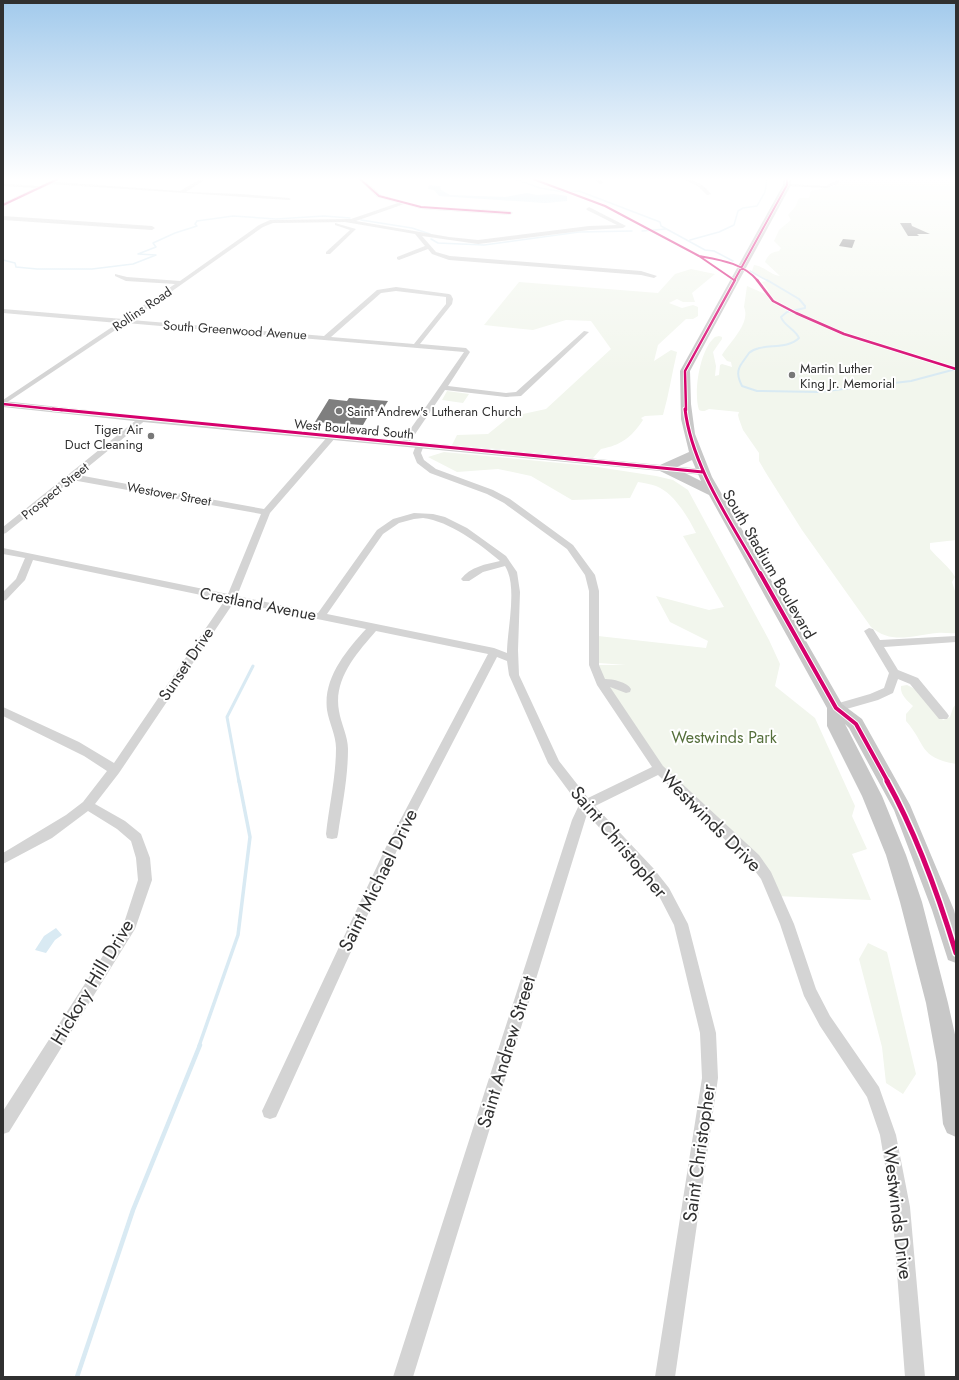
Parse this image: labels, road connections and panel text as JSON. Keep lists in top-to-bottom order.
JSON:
{
  "streets": {
    "main road": ["West Boulevard South", "South Stadium Boulevard"],
    "street": [
      "Rollins Road",
      "South Greenwood Avenue",
      "Prospect Street",
      "Westover Street",
      "Crestland Avenue",
      "Sunset Drive",
      "Westwinds Drive",
      "Saint Christopher",
      "Saint Michael Drive",
      "Hickory Hill Drive",
      "Saint Andrew Street"
    ]
  },
  "crossings": [
    ["Rollins Road", "South Greenwood Avenue"],
    ["Rollins Road", "West Boulevard South"],
    ["West Boulevard South", "Prospect Street"],
    ["West Boulevard South", "South Stadium Boulevard"],
    ["West Boulevard South", "Sunset Drive"],
    ["West Boulevard South", "Westwinds Drive"],
    ["Prospect Street", "Westover Street"],
    ["Westover Street", "Sunset Drive"],
    ["Crestland Avenue", "Sunset Drive"],
    ["Crestland Avenue", "Saint Christopher"],
    ["Crestland Avenue", "Saint Michael Drive"],
    ["Sunset Drive", "Hickory Hill Drive"],
    ["Saint Christopher", "Saint Andrew Street"]
  ],
  "parks": ["Westwinds Park"],
  "places": ["Martin Luther King Jr. Memorial", "Saint Andrew's Lutheran Church", "Tiger Air Duct Cleaning"]
}
